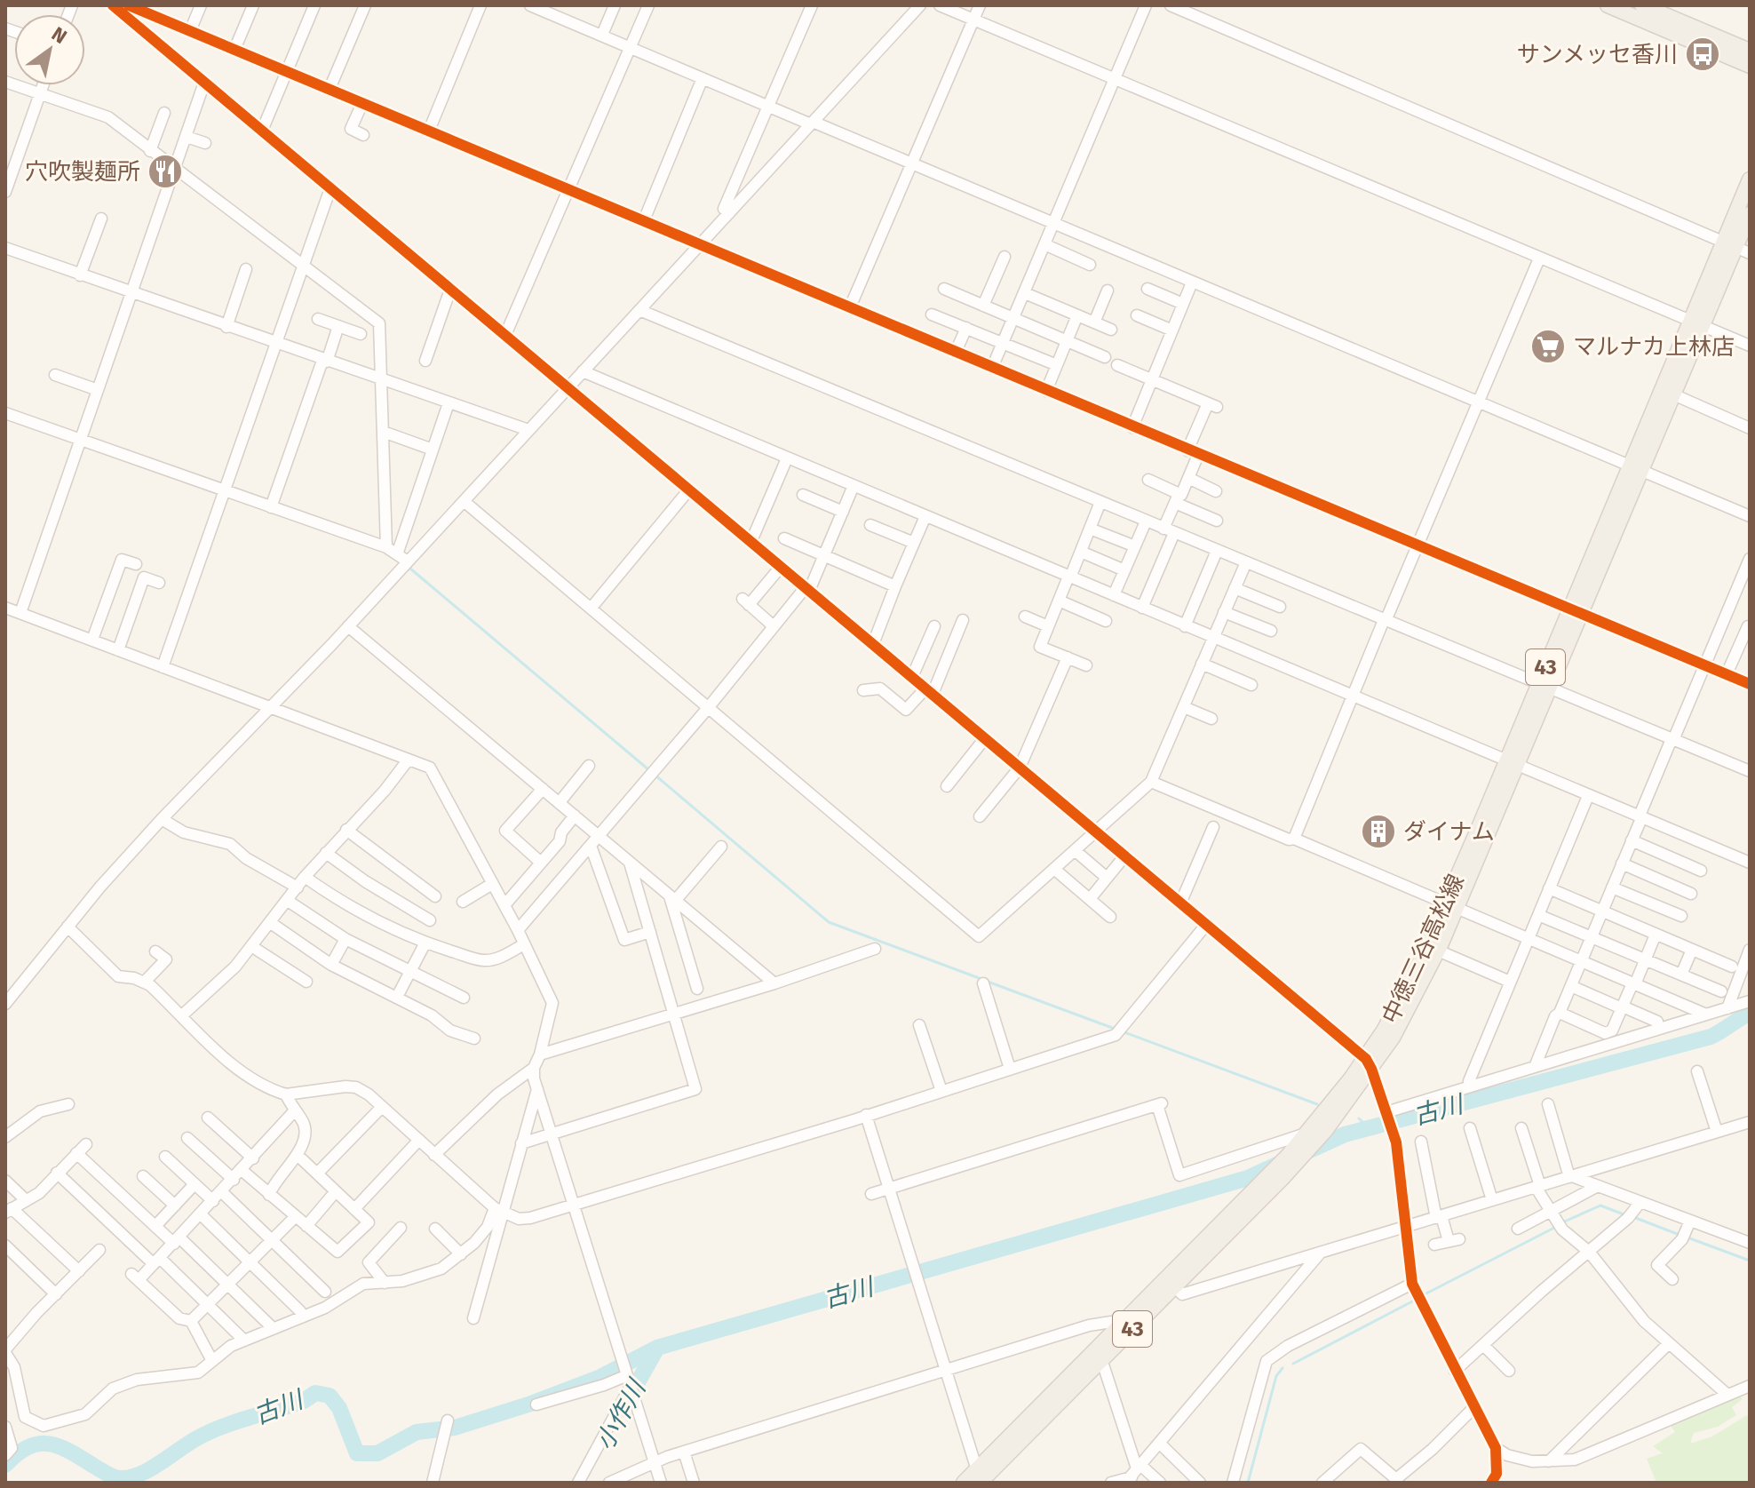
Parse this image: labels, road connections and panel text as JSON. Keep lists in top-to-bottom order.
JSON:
{
  "streets": {
    "main road": ["43", "中徳三谷高松線"]
  },
  "water": ["古川", "小作川"],
  "places": {
    "bus stop": ["サンメッセ香川"],
    "restaurant": ["穴吹製麺所"],
    "supermarket": ["マルナカ上林店"],
    "building": ["ダイナム"]
  },
  "north": "top right"
}
